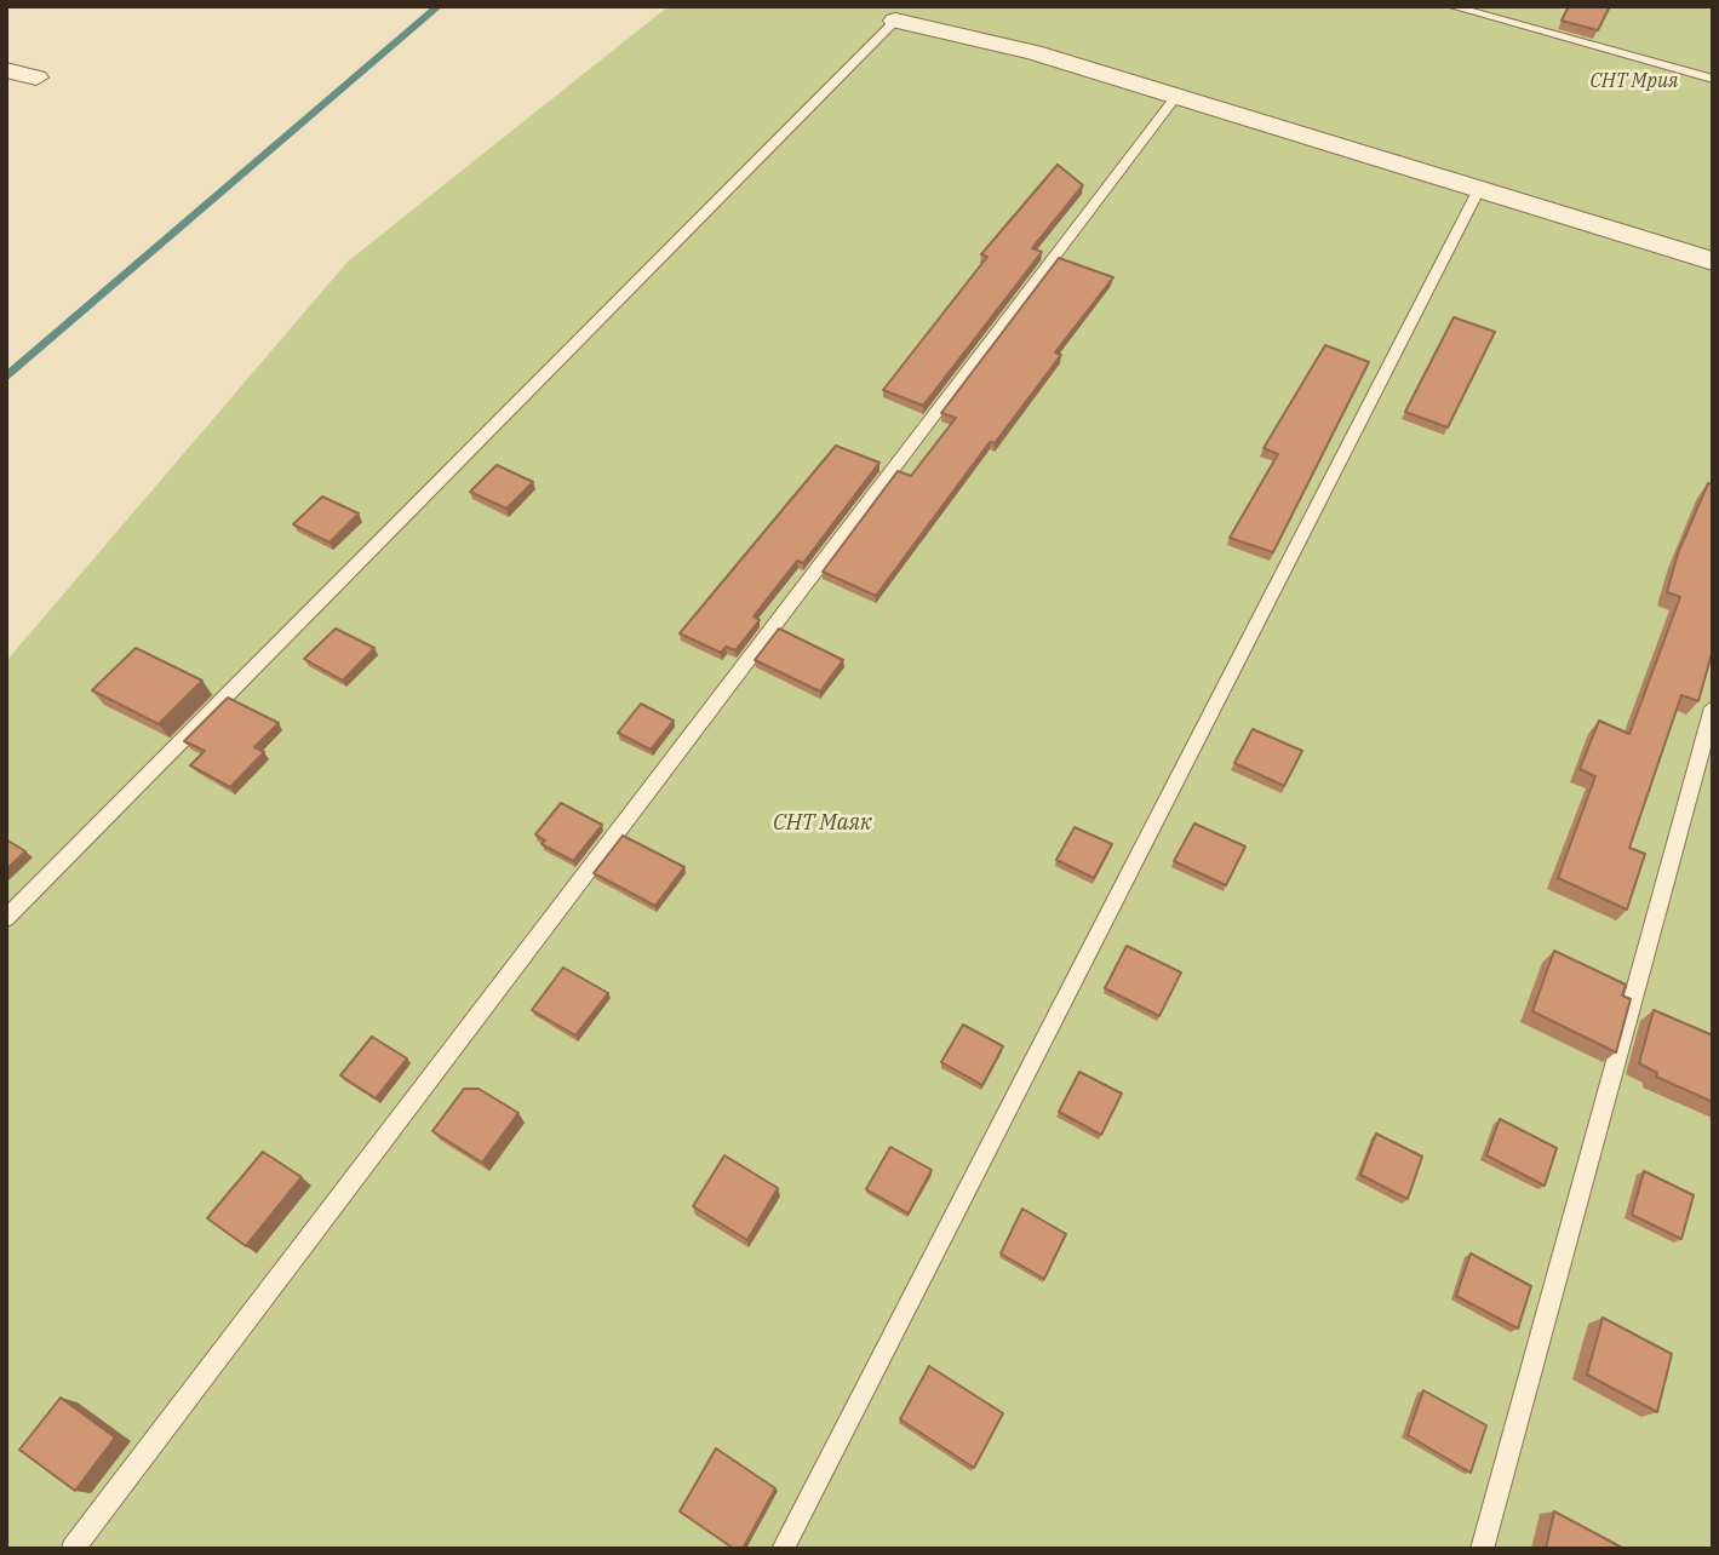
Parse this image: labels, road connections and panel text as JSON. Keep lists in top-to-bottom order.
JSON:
{
  "parks": ["СНТ Мрия", "СНТ Маяк"]
}
